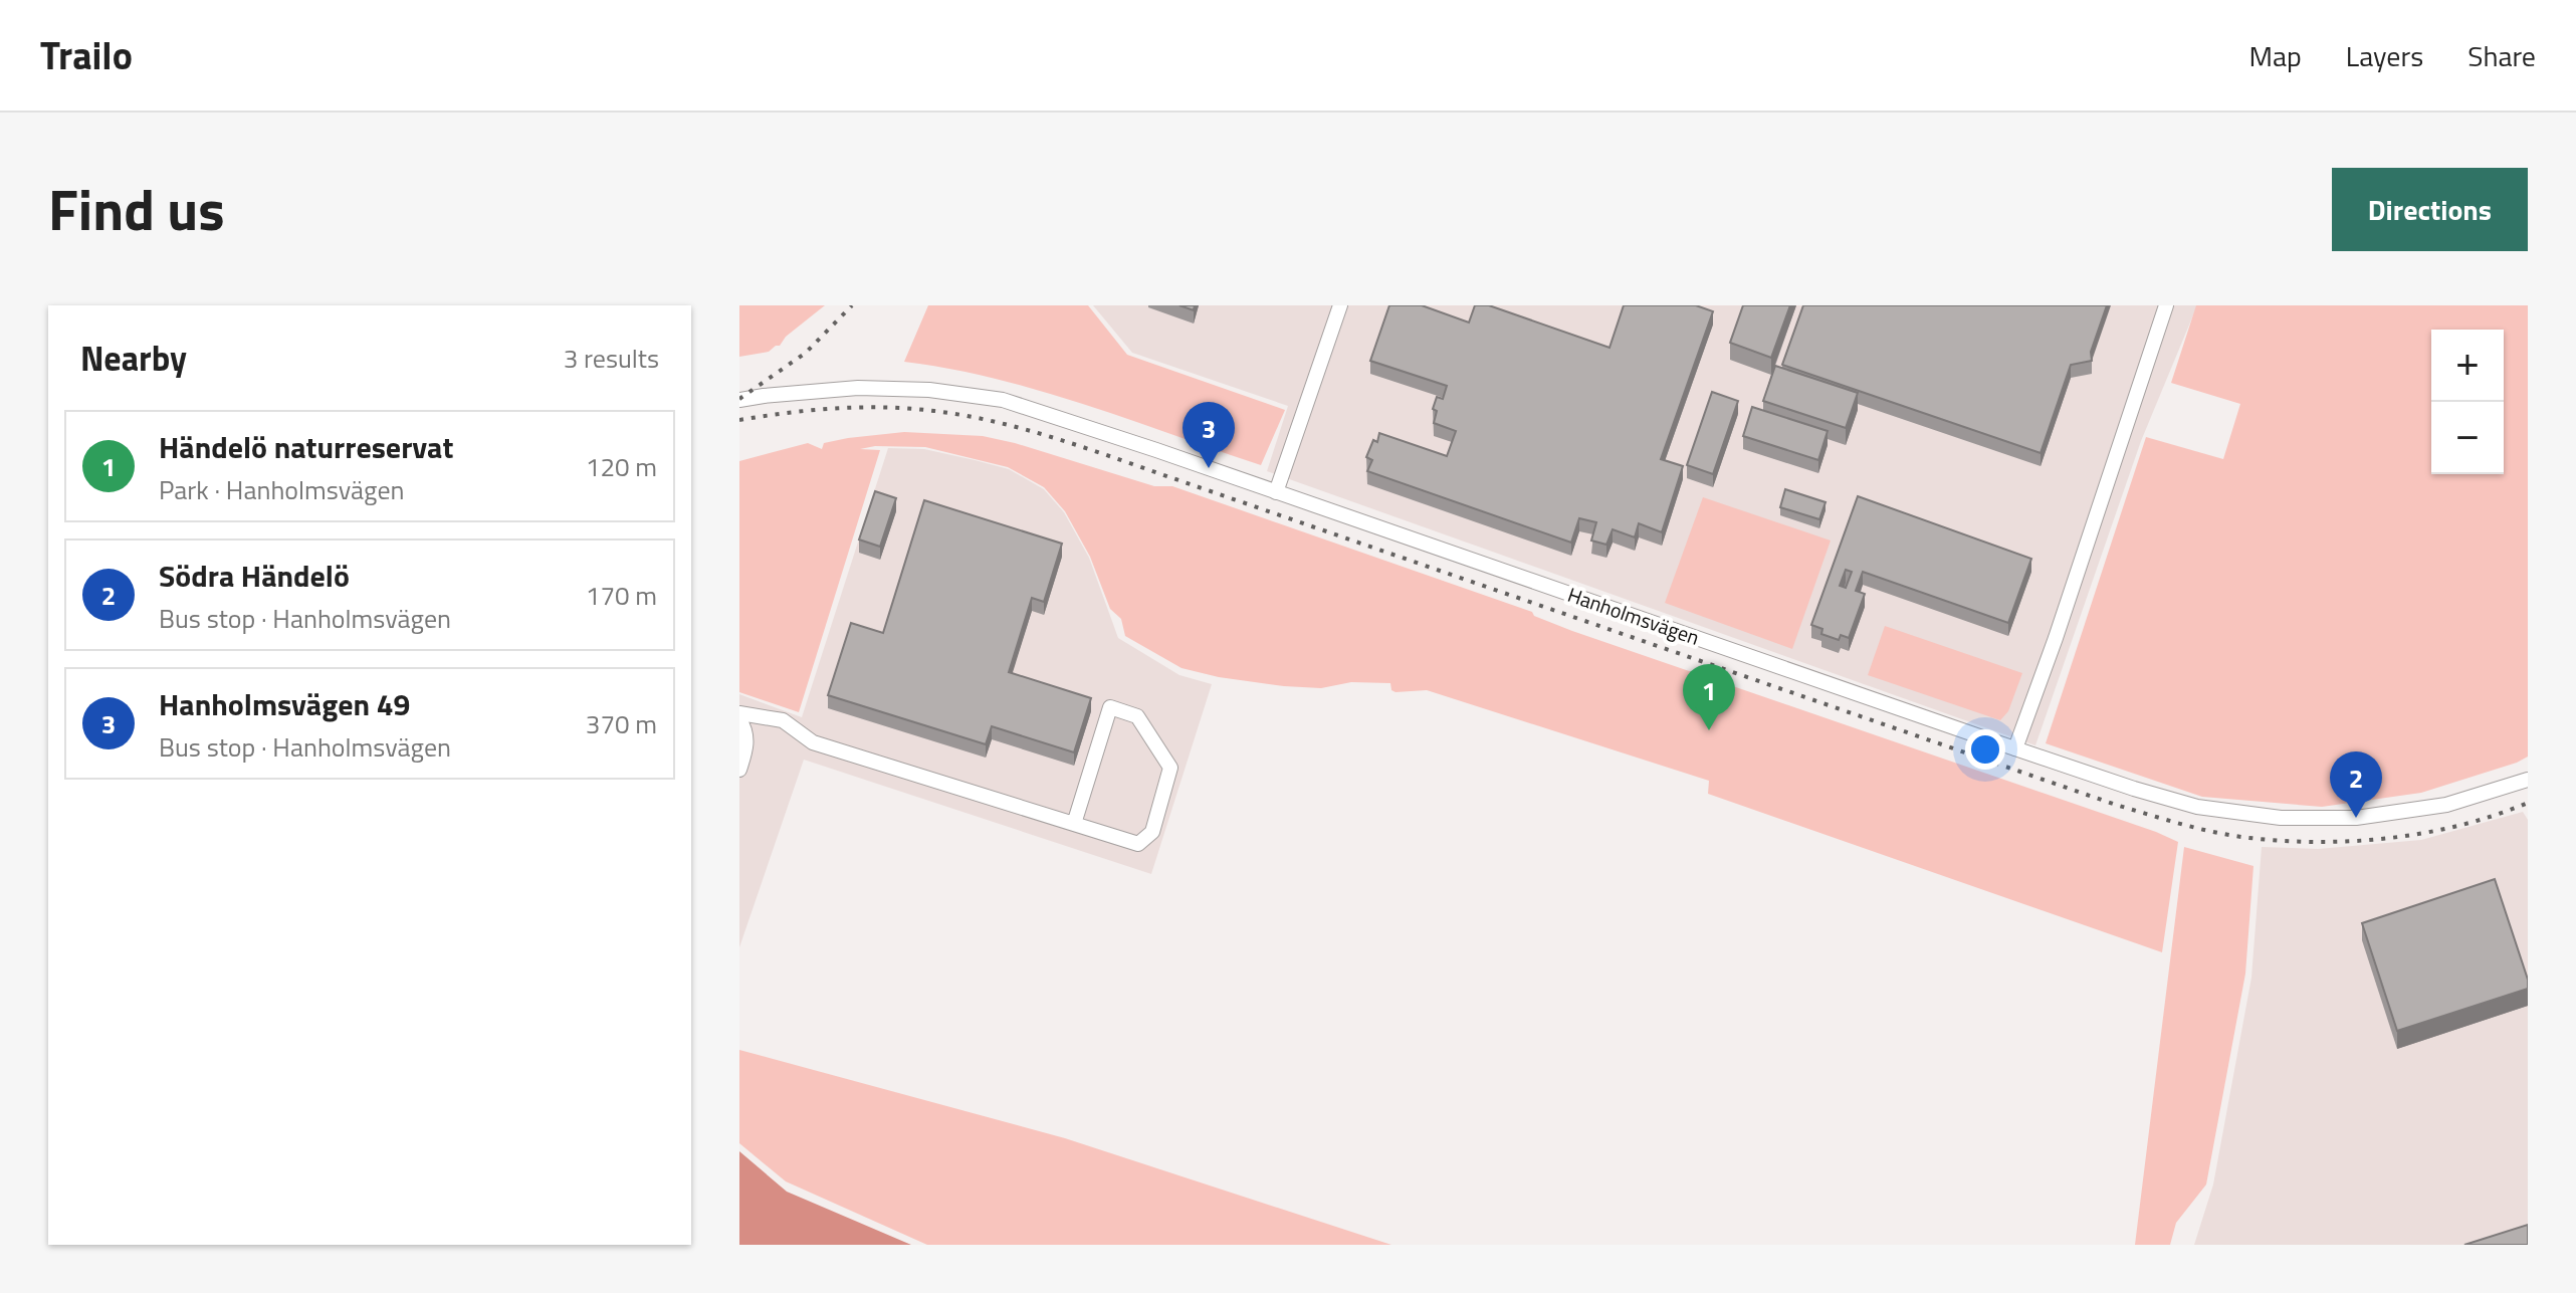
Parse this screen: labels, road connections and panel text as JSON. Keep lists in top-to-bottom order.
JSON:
{
  "streets": {
    "street": ["Hanholmsvägen"]
  },
  "page": {
    "header": "Trailo",
    "nav": ["Map", "Layers", "Share"],
    "title": "Find us",
    "buttons": "Directions",
    "heading": ["Nearby", "3 results"],
    "map_buttons": ["+", "−"],
    "pins": ["3", "1", "2"],
    "list": [
      {
        "mark": "1",
        "name": "Händelö naturreservat",
        "note": "Park · Hanholmsvägen",
        "value": "120 m"
      },
      {
        "mark": "2",
        "name": "Södra Händelö",
        "note": "Bus stop · Hanholmsvägen",
        "value": "170 m"
      },
      {
        "mark": "3",
        "name": "Hanholmsvägen 49",
        "note": "Bus stop · Hanholmsvägen",
        "value": "370 m"
      }
    ]
  }
}
